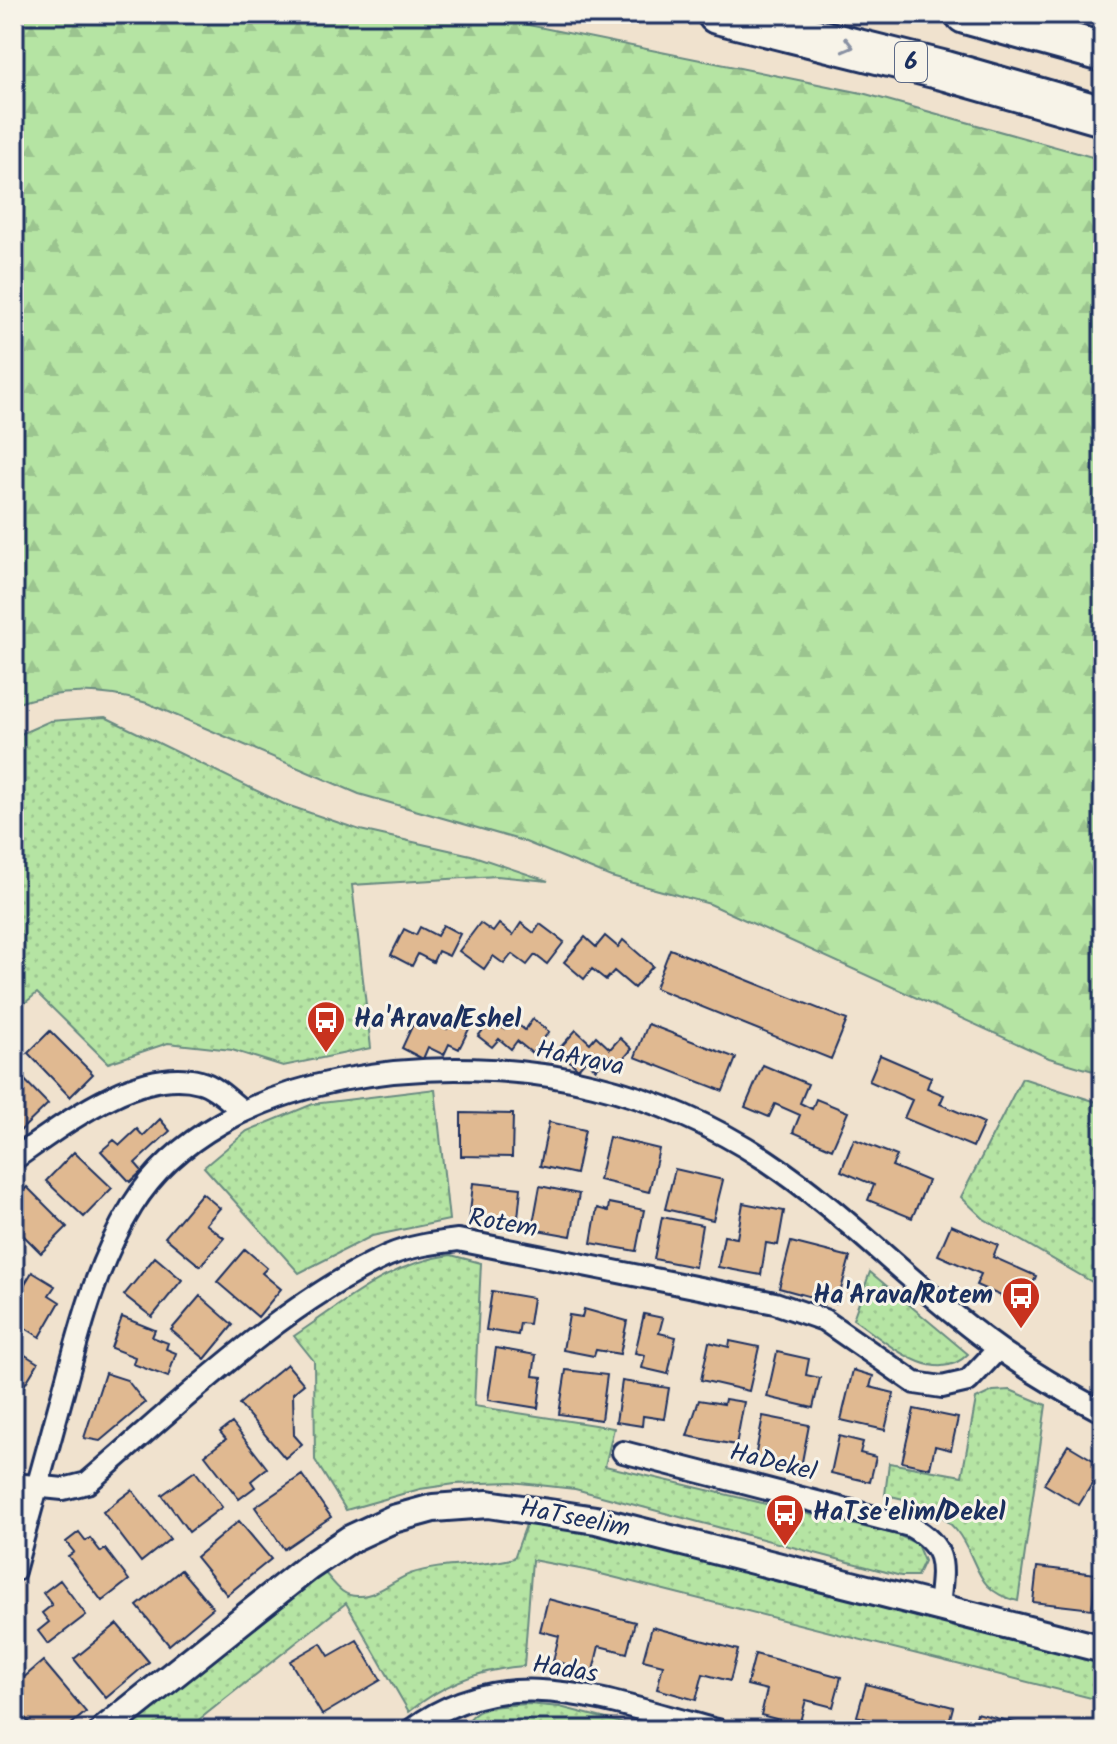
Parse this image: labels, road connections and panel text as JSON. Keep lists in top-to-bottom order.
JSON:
{
  "streets": {
    "highway": ["6"],
    "street": [
      "HaArava",
      "Rotem",
      "HaDekel",
      "HaTseelim",
      "Hadas"
    ]
  },
  "crossings": [
    ["HaArava", "Rotem"],
    ["HaDekel", "HaTseelim"]
  ],
  "places": {
    "bus stop": ["Ha'Arava/Eshel", "Ha'Arava/Rotem", "HaTse'elim/Dekel"]
  }
}
